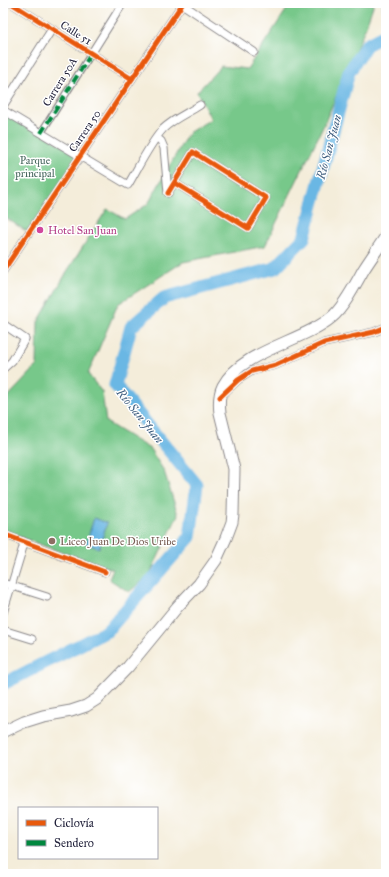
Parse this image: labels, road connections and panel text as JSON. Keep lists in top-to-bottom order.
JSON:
{
  "streets": {
    "street": ["Calle 51", "Carrera 50A", "Carrera 50"]
  },
  "crossings": [
    ["Calle 51", "Carrera 50A"],
    ["Calle 51", "Carrera 50"]
  ],
  "water": ["Río San Juan"],
  "parks": ["Parque principal"],
  "places": ["Hotel San Juan", "Liceo Juan De Dios Uribe"],
  "legend": ["Ciclovía", "Sendero"]
}
